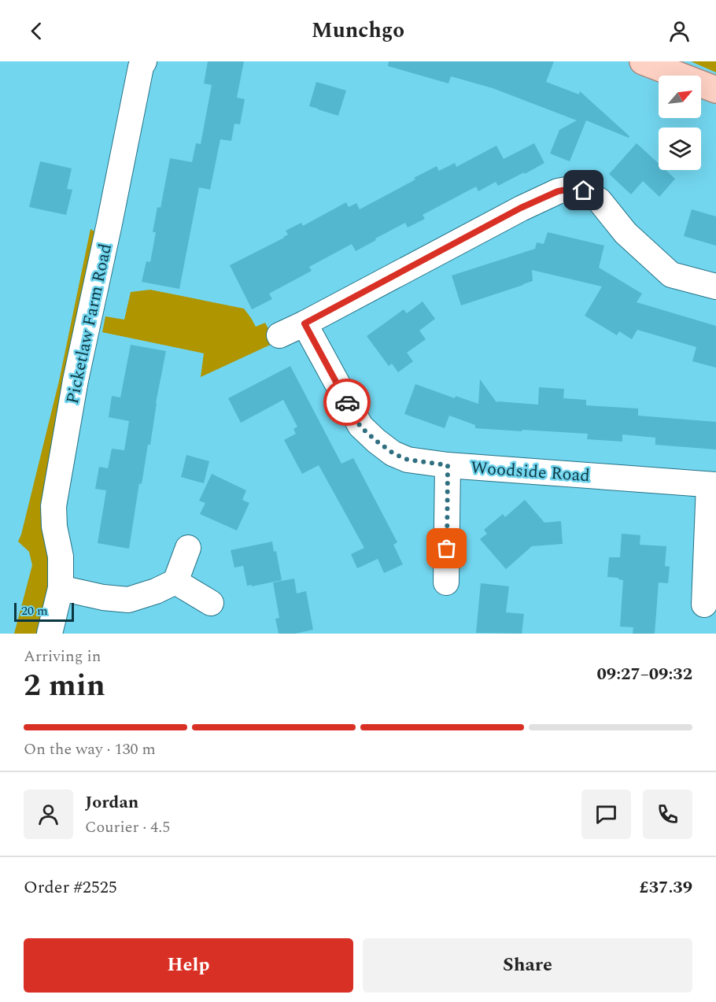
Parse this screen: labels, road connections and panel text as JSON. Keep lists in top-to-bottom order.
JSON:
{
  "streets": {
    "street": ["Picketlaw Farm Road", "Woodside Road"]
  },
  "scale_bar": "20 m",
  "north": "top right",
  "page": {
    "header": "Munchgo",
    "scale": "20 m",
    "heading": ["2 min", "Arriving in", "09:27–09:32"],
    "panel": [
      "Jordan",
      "Courier · 4.5",
      "Order #2525",
      "£37.39"
    ],
    "bar": "On the way · 130 m",
    "buttons": ["Help", "Share"]
  }
}
